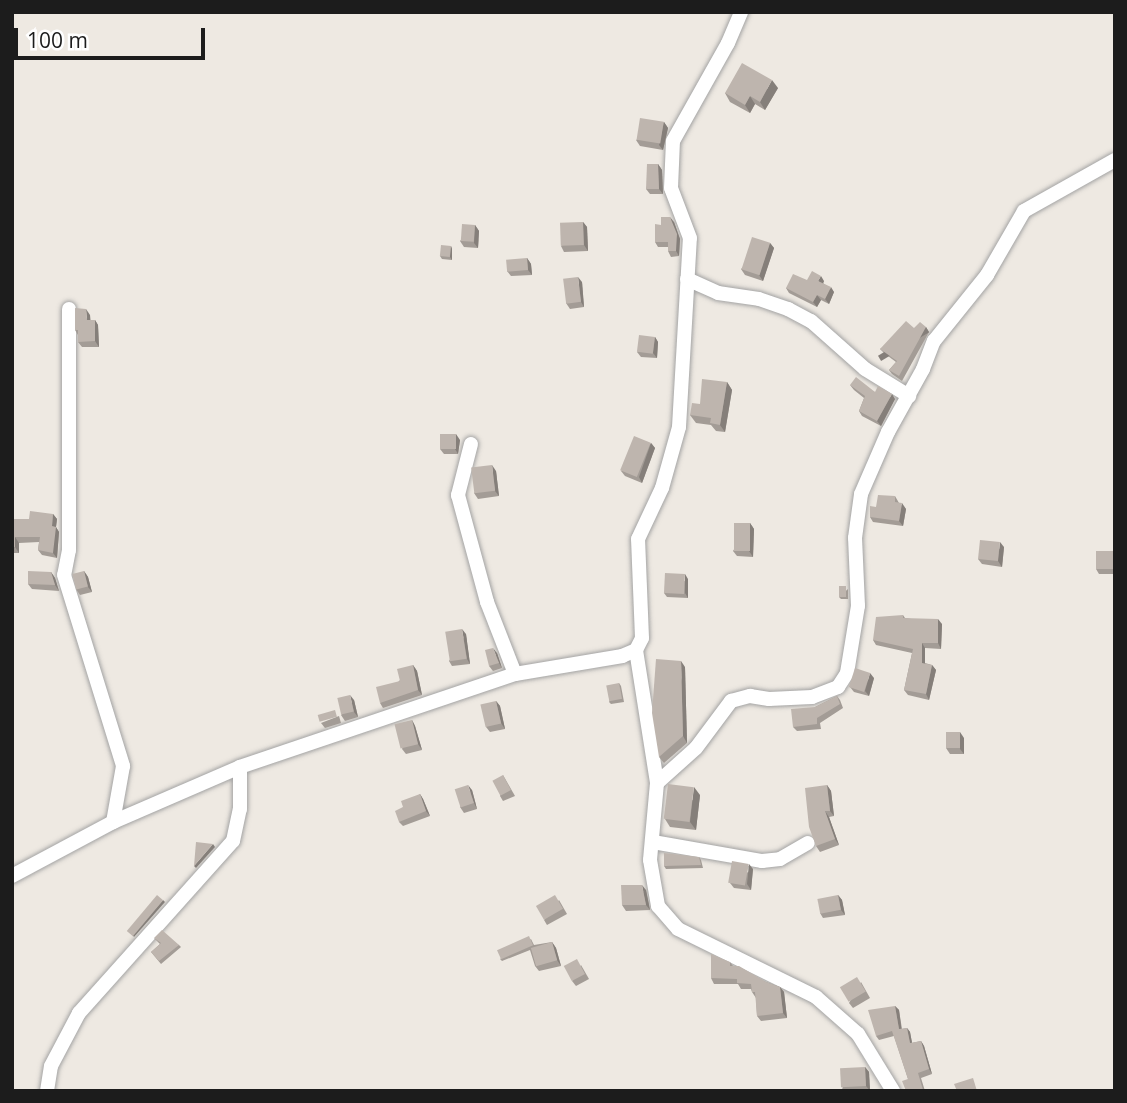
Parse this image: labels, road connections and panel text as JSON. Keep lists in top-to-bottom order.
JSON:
{
  "scale_bar": "100 m"
}
